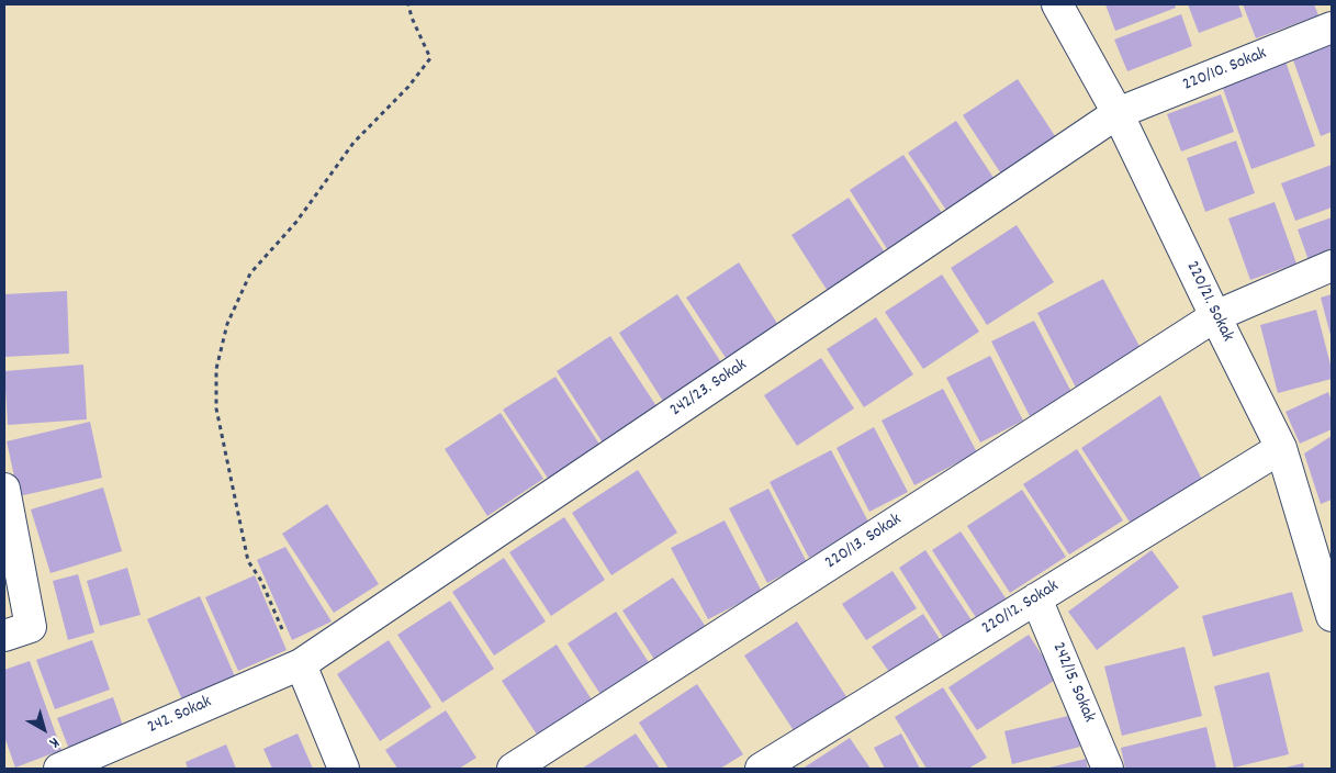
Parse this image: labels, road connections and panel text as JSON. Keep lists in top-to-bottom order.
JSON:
{
  "streets": {
    "street": [
      "220/10. Sokak",
      "220/21. Sokak",
      "242/23. Sokak",
      "220/13. Sokak",
      "220/12. Sokak",
      "242/15. Sokak",
      "242. Sokak"
    ]
  },
  "crossings": [
    ["220/10. Sokak", "220/21. Sokak"],
    ["220/10. Sokak", "242/23. Sokak"],
    ["220/21. Sokak", "242/23. Sokak"],
    ["220/21. Sokak", "220/13. Sokak"],
    ["220/21. Sokak", "220/12. Sokak"],
    ["242/23. Sokak", "242. Sokak"],
    ["220/12. Sokak", "242/15. Sokak"]
  ],
  "north": "bottom right"
}
